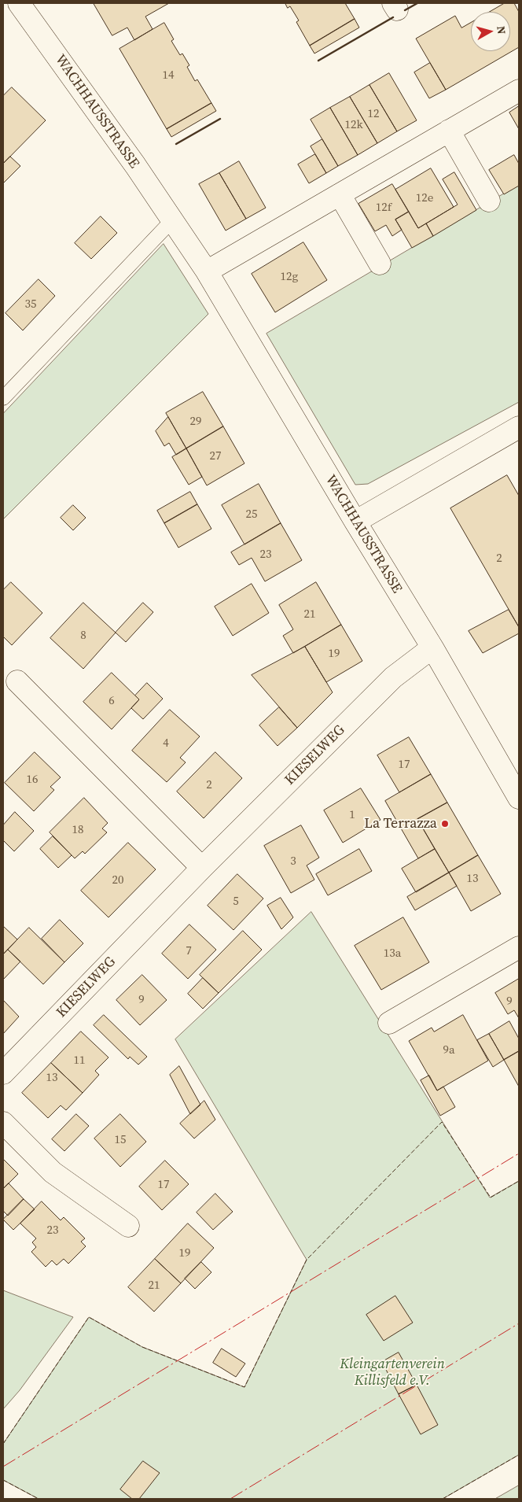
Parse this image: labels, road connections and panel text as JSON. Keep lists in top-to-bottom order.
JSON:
{
  "streets": {
    "street": ["WACHHAUSSTRASSE", "KIESELWEG"]
  },
  "crossings": [
    ["WACHHAUSSTRASSE", "KIESELWEG"]
  ],
  "parks": ["Kleingartenverein Killisfeld e.V."],
  "places": ["La Terrazza"],
  "house_numbers": [
    "14",
    "12",
    "12k",
    "12e",
    "12f",
    "12g",
    "35",
    "29",
    "27",
    "25",
    "23",
    "2",
    "21",
    "8",
    "19",
    "6",
    "4",
    "17",
    "16",
    "2",
    "1",
    "18",
    "3",
    "13",
    "20",
    "5",
    "7",
    "13a",
    "9",
    "9",
    "9a",
    "11",
    "13",
    "15",
    "17",
    "23",
    "19",
    "21"
  ],
  "north": "right"
}
